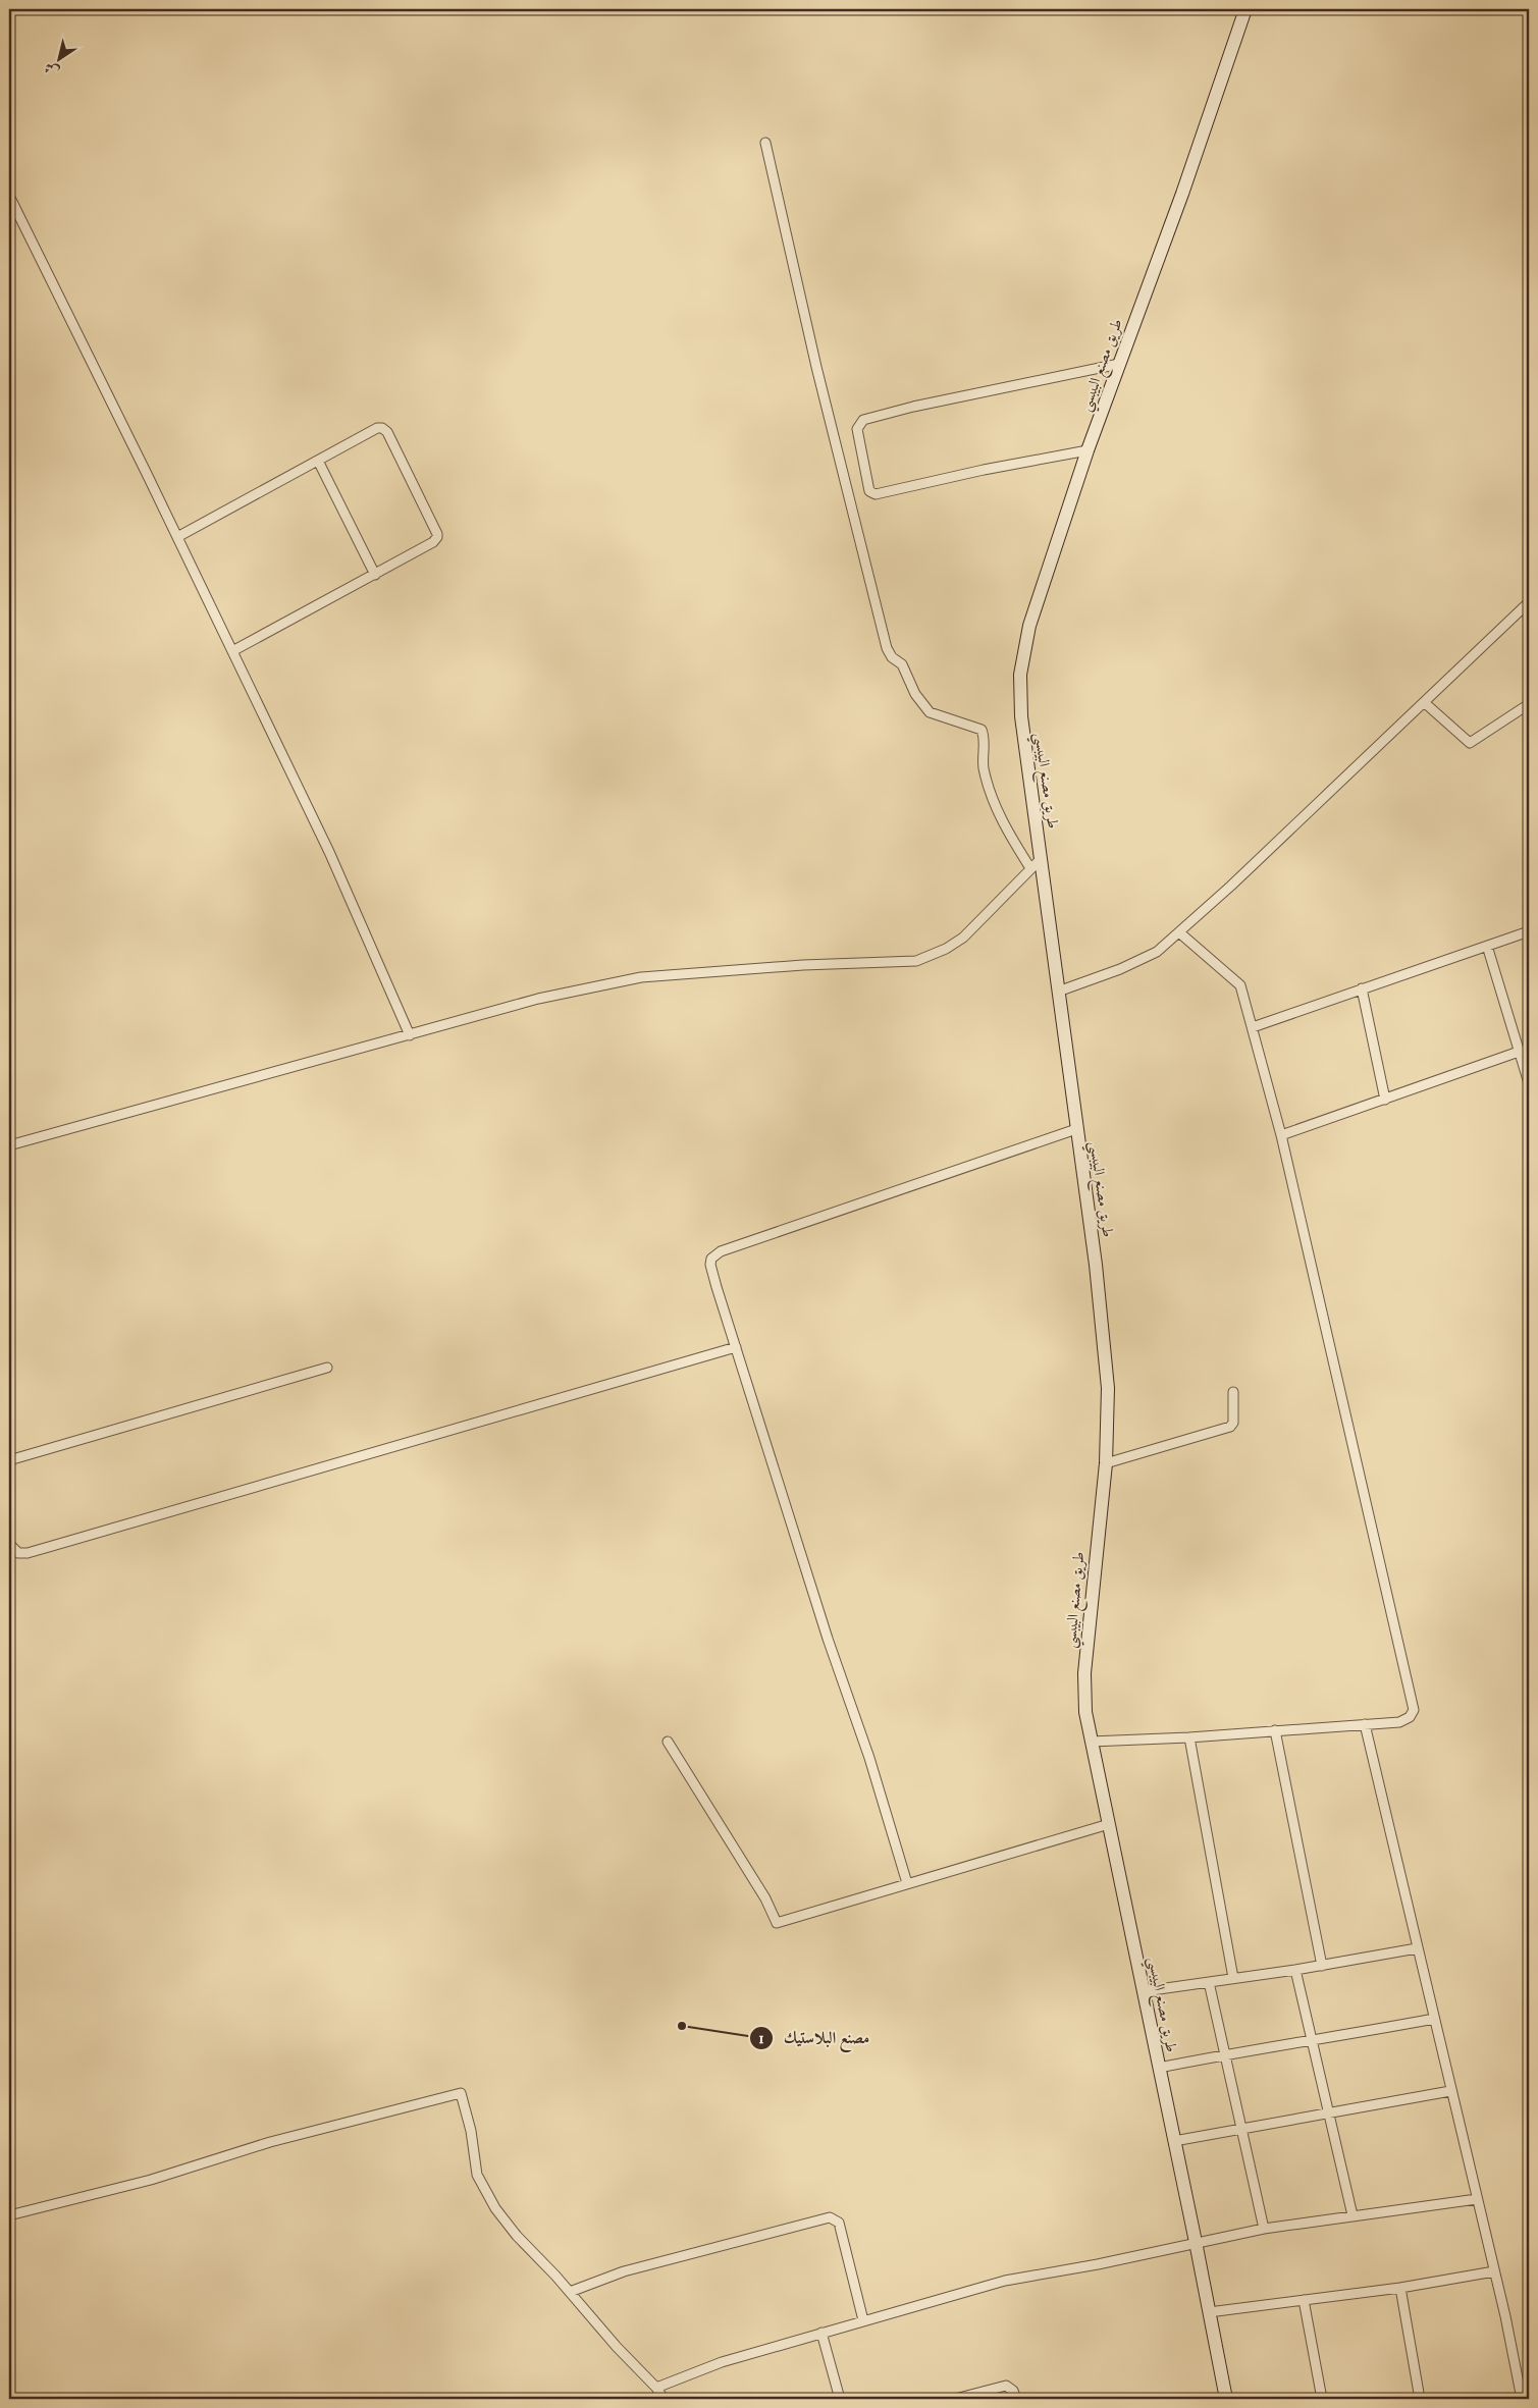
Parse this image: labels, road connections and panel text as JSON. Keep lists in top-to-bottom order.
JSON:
{
  "streets": {
    "main road": ["طريق مصنع البيبسي"]
  },
  "places": ["مصنع البلاستيك"],
  "north": "bottom left"
}
